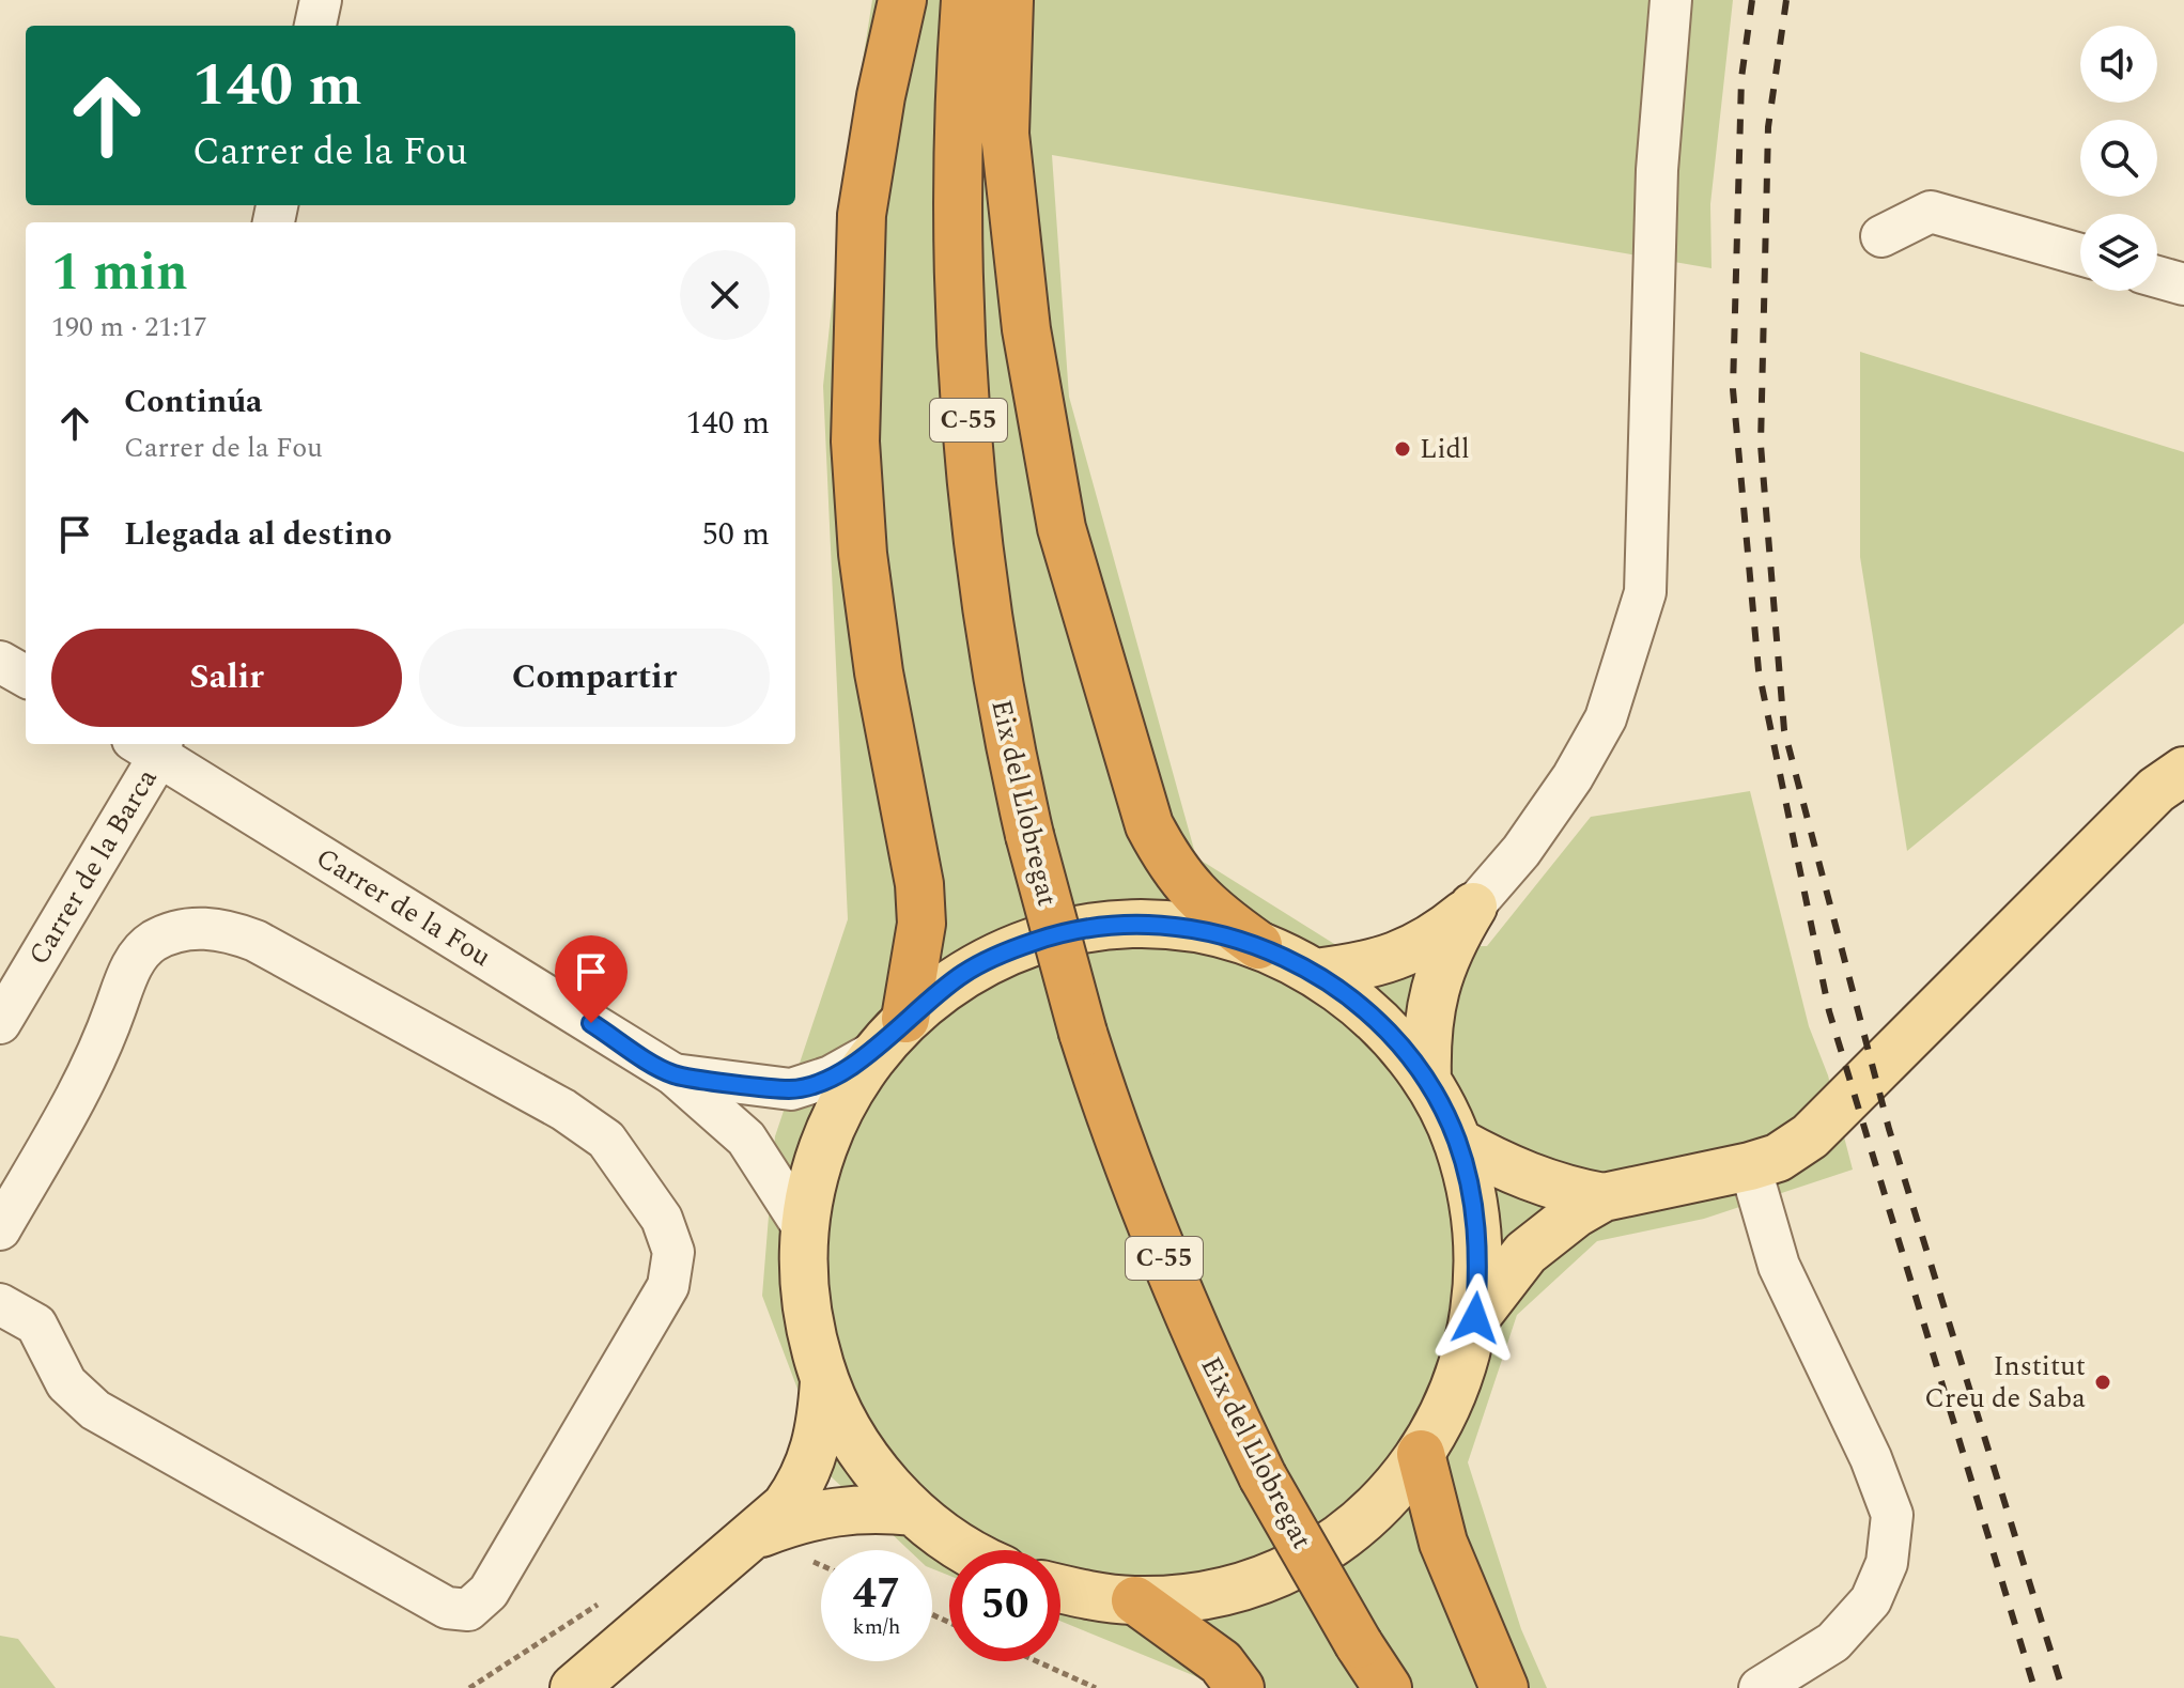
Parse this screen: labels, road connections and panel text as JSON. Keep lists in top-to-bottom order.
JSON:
{
  "streets": {
    "highway": ["C-55", "Eix del Llobregat"],
    "street": ["Carrer de la Barca", "Carrer de la Fou"]
  },
  "crossings": [
    ["Carrer de la Barca", "Carrer de la Fou"]
  ],
  "places": ["Lidl", "Institut Creu de Saba"],
  "page": {
    "turn": ["140 m", "Carrer de la Fou"],
    "heading": ["1 min", "190 m · 21:17"],
    "list": [
      {
        "name": "Continúa",
        "note": "Carrer de la Fou",
        "value": "140 m"
      },
      {
        "name": "Llegada al destino",
        "value": "50 m"
      }
    ],
    "buttons": ["Salir", "Compartir"],
    "speed": "47 km/h",
    "limit": "50"
  }
}
